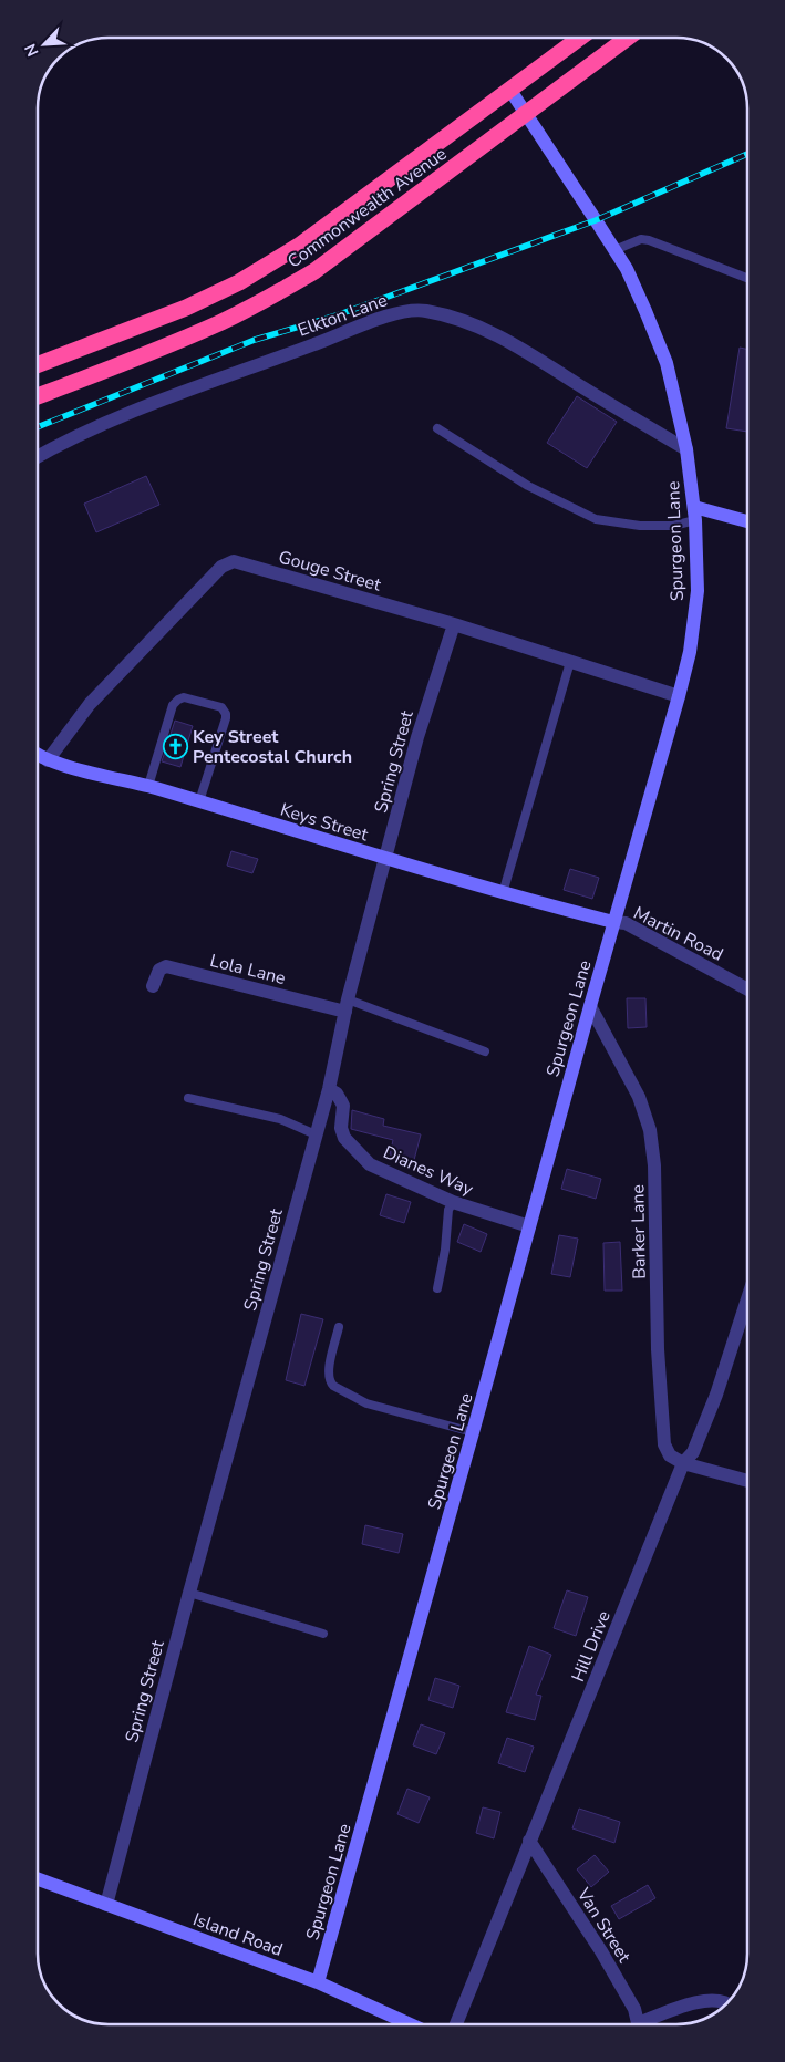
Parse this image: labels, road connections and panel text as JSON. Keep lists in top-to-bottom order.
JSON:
{
  "streets": {
    "highway": ["Commonwealth Avenue"],
    "street": [
      "Elkton Lane",
      "Spurgeon Lane",
      "Gouge Street",
      "Spring Street",
      "Keys Street",
      "Martin Road",
      "Lola Lane",
      "Dianes Way",
      "Barker Lane",
      "Hill Drive",
      "Van Street",
      "Island Road"
    ]
  },
  "crossings": [
    ["Commonwealth Avenue", "Spurgeon Lane"],
    ["Elkton Lane", "Spurgeon Lane"],
    ["Spurgeon Lane", "Gouge Street"],
    ["Spurgeon Lane", "Keys Street"],
    ["Spurgeon Lane", "Martin Road"],
    ["Spurgeon Lane", "Dianes Way"],
    ["Spurgeon Lane", "Barker Lane"],
    ["Spurgeon Lane", "Island Road"],
    ["Gouge Street", "Spring Street"],
    ["Gouge Street", "Keys Street"],
    ["Spring Street", "Keys Street"],
    ["Spring Street", "Lola Lane"],
    ["Spring Street", "Dianes Way"],
    ["Spring Street", "Island Road"],
    ["Keys Street", "Martin Road"],
    ["Barker Lane", "Hill Drive"],
    ["Hill Drive", "Van Street"]
  ],
  "places": {
    "church": ["Key Street Pentecostal Church"]
  },
  "north": "bottom left"
}
